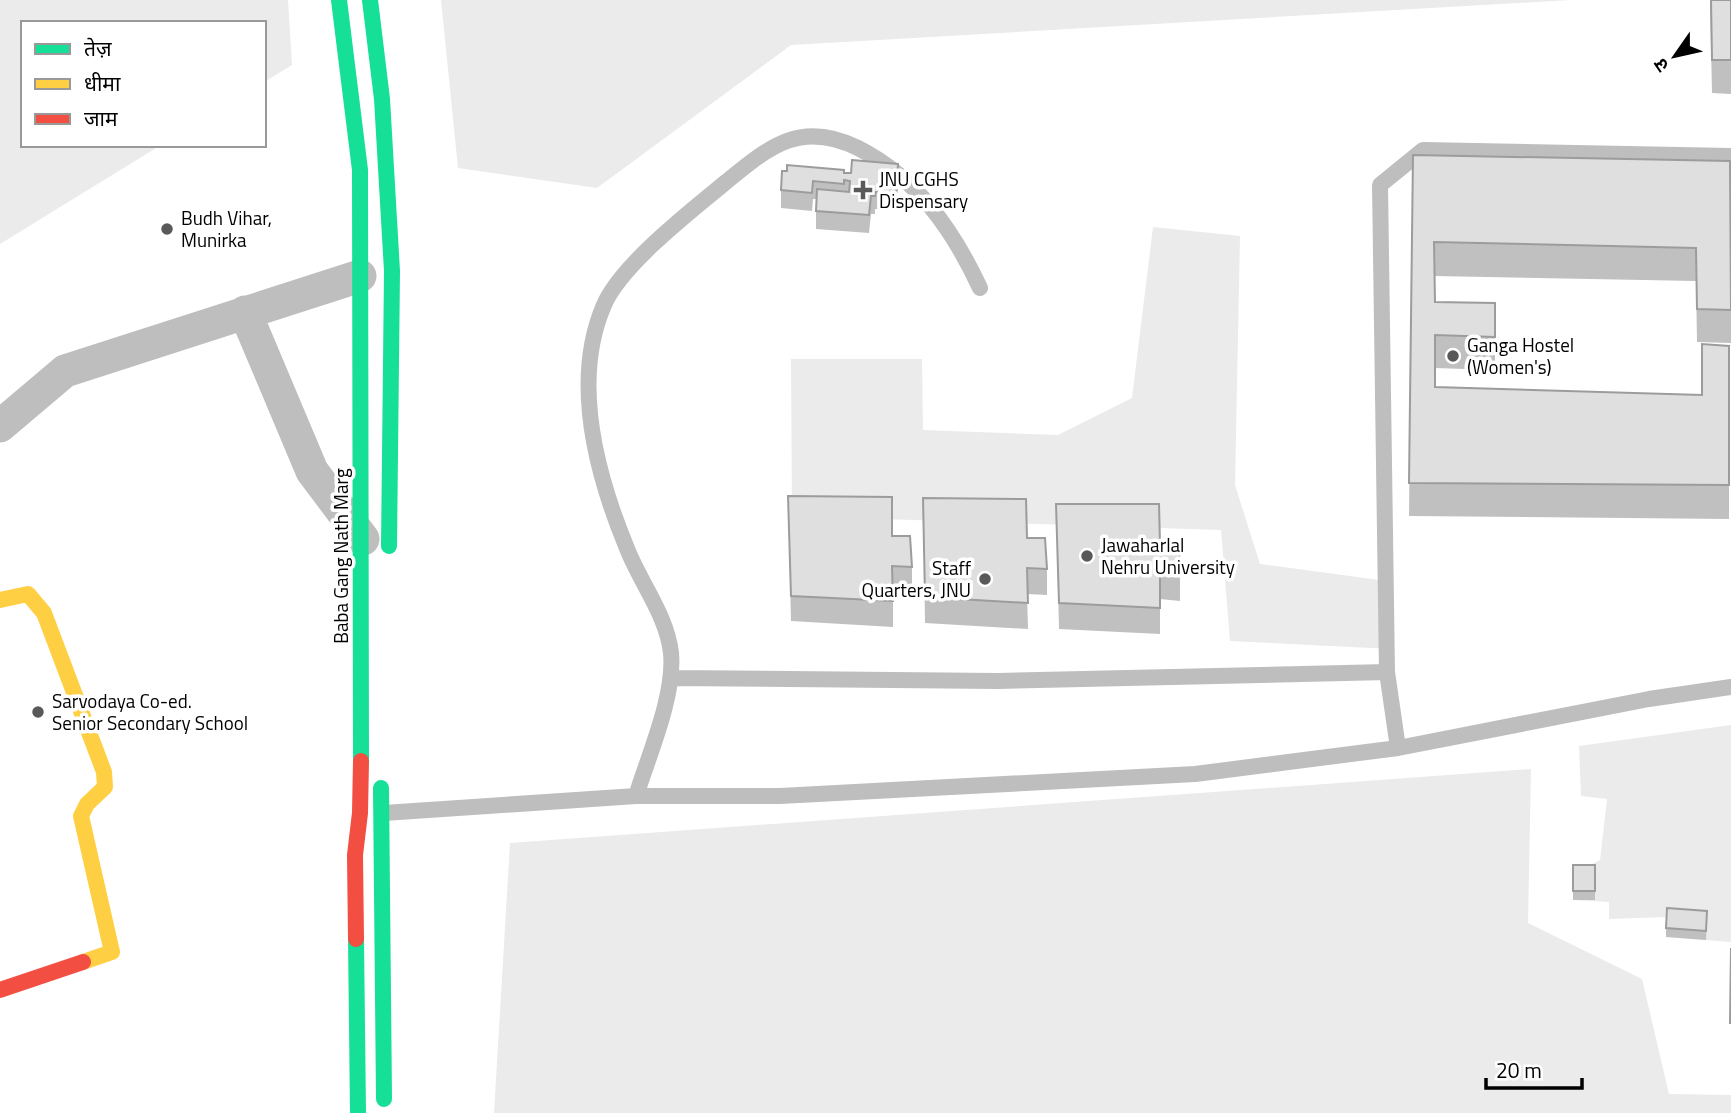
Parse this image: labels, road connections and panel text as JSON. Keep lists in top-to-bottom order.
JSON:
{
  "streets": {
    "street": ["Baba Gang Nath Marg"]
  },
  "places": {
    "health": ["JNU CGHS Dispensary"],
    "other": [
      "Budh Vihar, Munirka",
      "Ganga Hostel (Women's)",
      "Jawaharlal Nehru University",
      "Staff Quarters, JNU",
      "Sarvodaya Co-ed. Senior Secondary School"
    ]
  },
  "legend": ["तेज़", "धीमा", "जाम"],
  "scale_bar": "20 m",
  "north": "bottom left"
}
